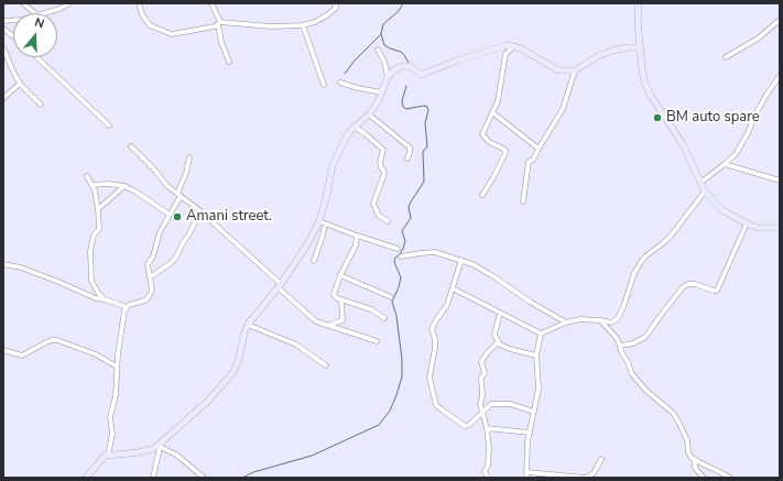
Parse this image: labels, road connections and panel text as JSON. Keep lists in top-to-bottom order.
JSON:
{
  "places": ["BM auto spare", "Amani street."],
  "north": "top"
}
